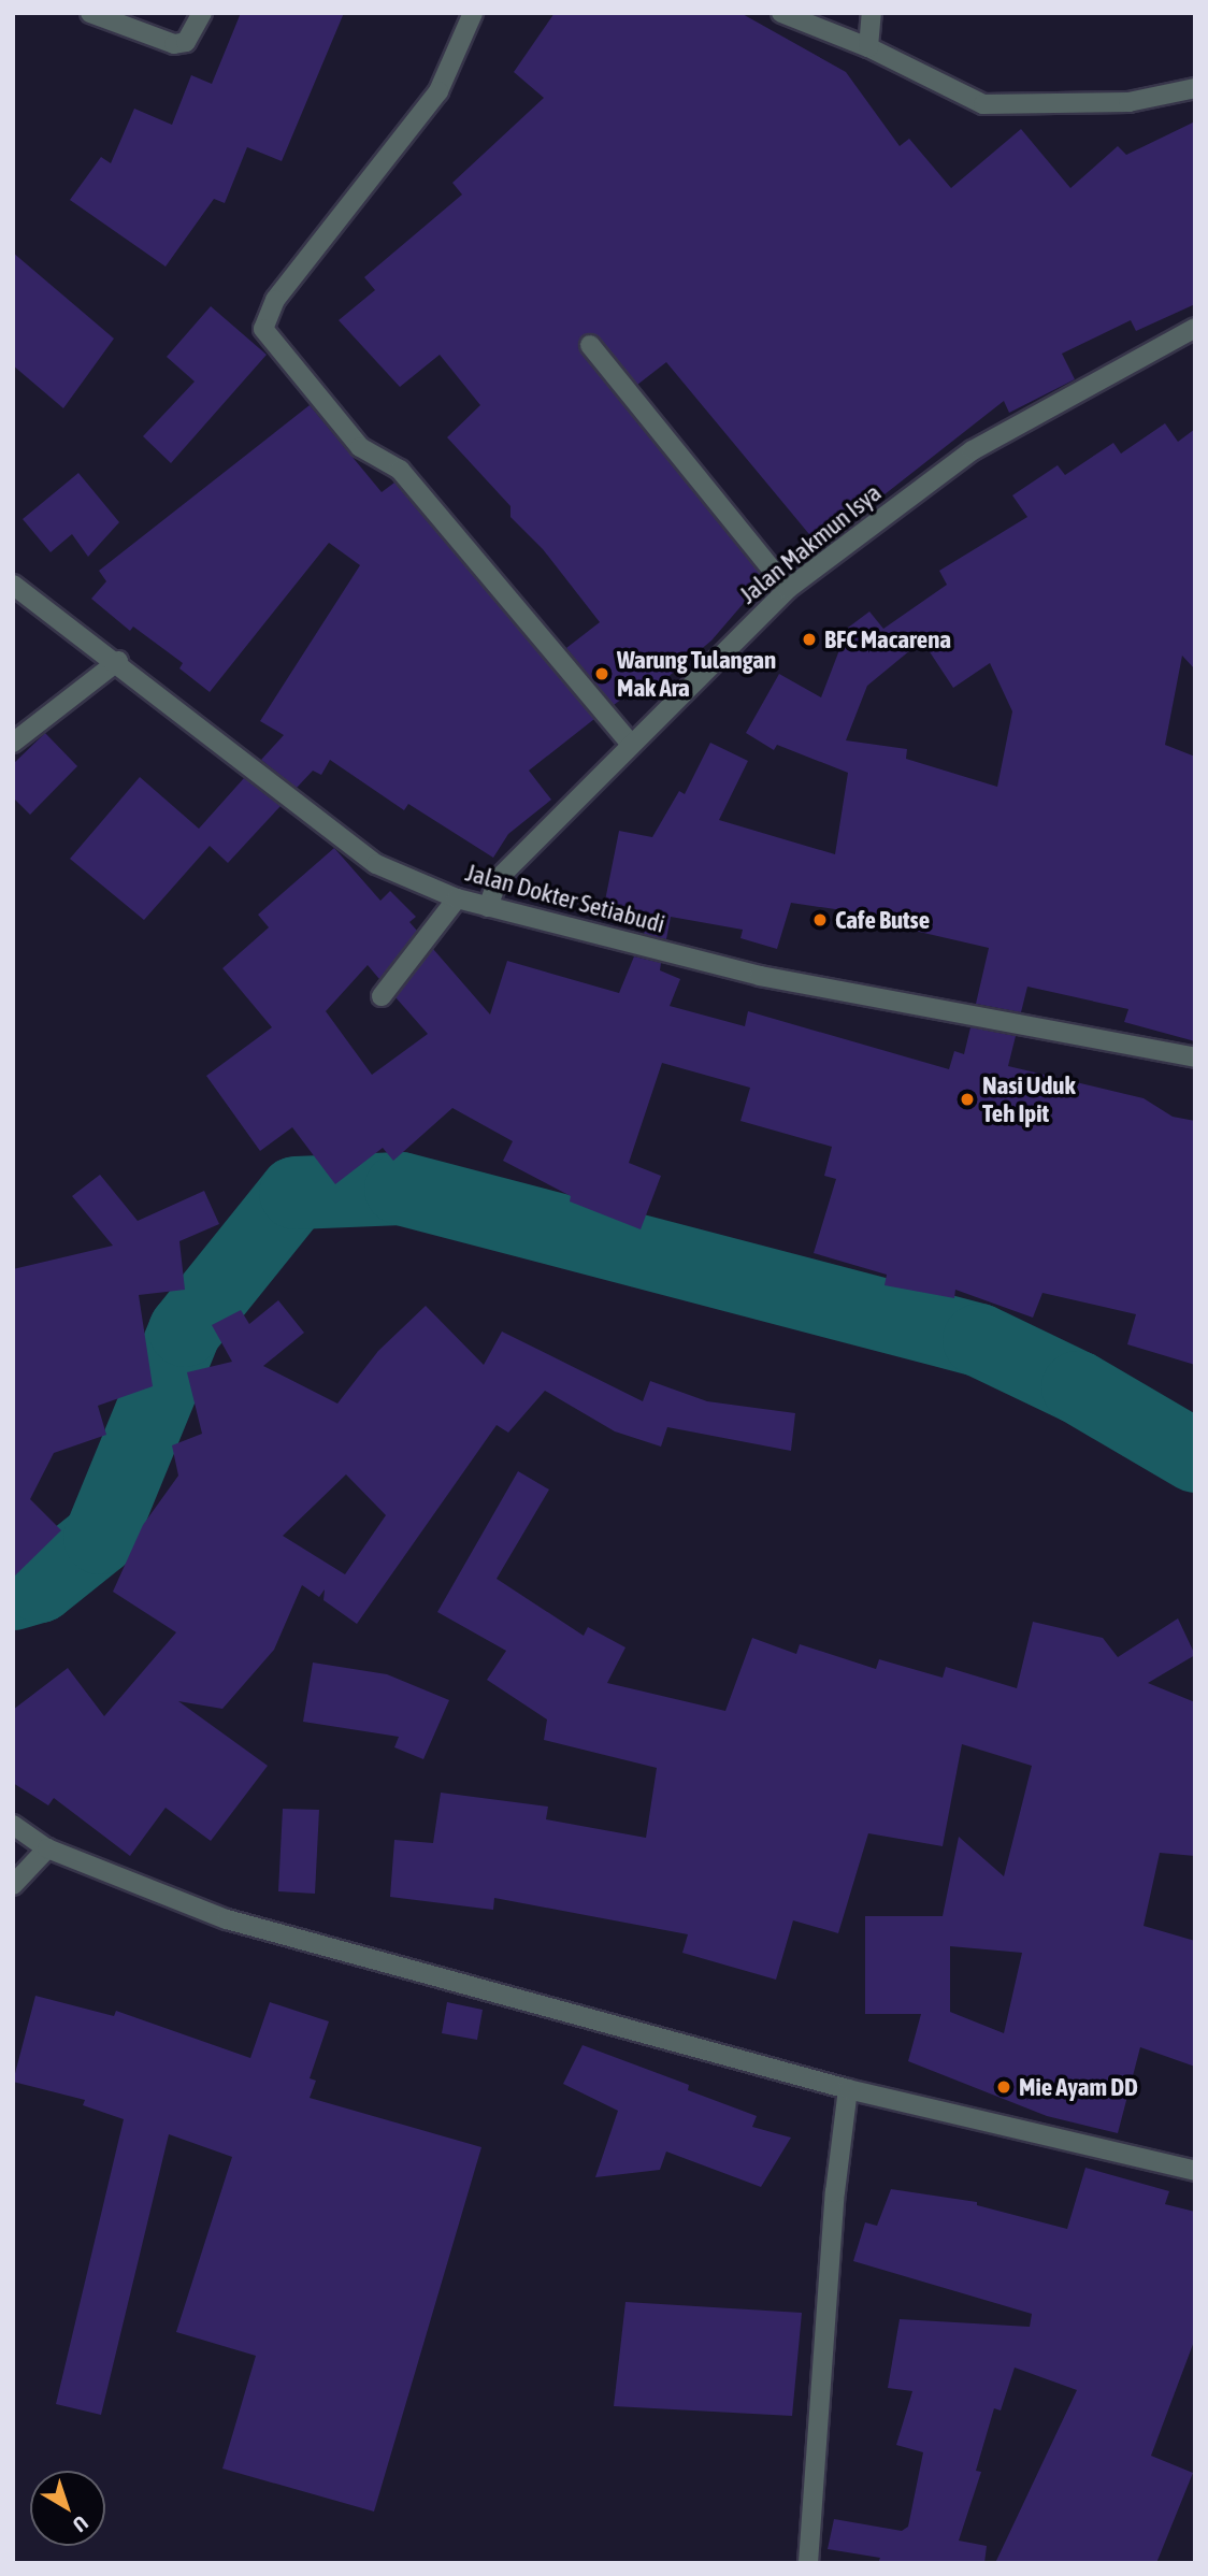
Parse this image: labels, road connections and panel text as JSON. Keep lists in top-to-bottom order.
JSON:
{
  "streets": {
    "street": ["Jalan Makmun Isya", "Jalan Dokter Setiabudi"]
  },
  "crossings": [
    ["Jalan Makmun Isya", "Jalan Dokter Setiabudi"]
  ],
  "places": [
    "BFC Macarena",
    "Warung Tulangan Mak Ara",
    "Cafe Butse",
    "Nasi Uduk Teh Ipit",
    "Mie Ayam DD"
  ],
  "north": "bottom right"
}
